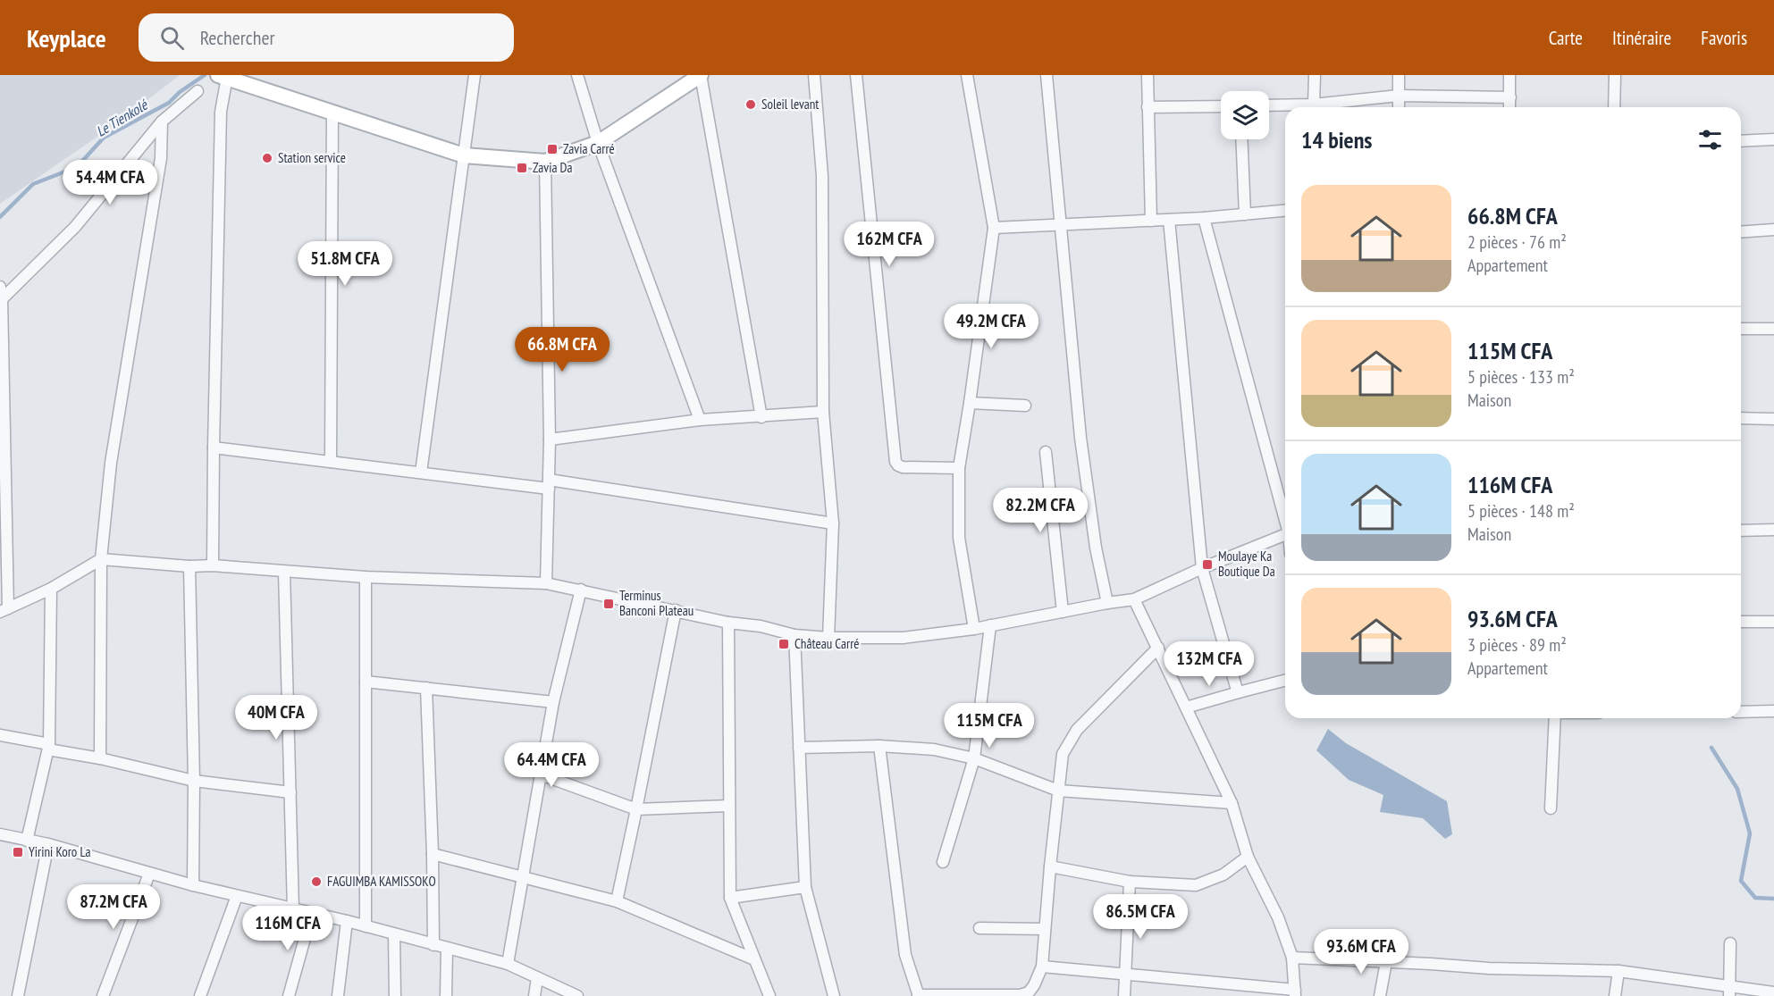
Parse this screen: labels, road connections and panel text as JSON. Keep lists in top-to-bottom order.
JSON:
{
  "water": ["Le Tienkolé"],
  "places": {
    "other": ["Soleil levant", "Station service", "FAGUIMBA KAMISSOKO"],
    "transit": [
      "Zavia Carré",
      "Zavia Da",
      "Moulaye Ka Boutique Da",
      "Terminus Banconi Plateau",
      "Château Carré",
      "Yirini Koro La"
    ]
  },
  "page": {
    "header": "Keyplace",
    "search": "Rechercher",
    "nav": ["Carte", "Itinéraire", "Favoris"],
    "heading": "14 biens",
    "price": [
      "54.4M CFA",
      "162M CFA",
      "51.8M CFA",
      "49.2M CFA",
      "66.8M CFA",
      "82.2M CFA",
      "132M CFA",
      "40M CFA",
      "115M CFA",
      "64.4M CFA",
      "87.2M CFA",
      "86.5M CFA",
      "116M CFA",
      "93.6M CFA"
    ],
    "list": [
      {
        "name": "66.8M CFA",
        "note": "2 pièces · 76 m² · Appartement"
      },
      {
        "name": "115M CFA",
        "note": "5 pièces · 133 m² · Maison"
      },
      {
        "name": "116M CFA",
        "note": "5 pièces · 148 m² · Maison"
      },
      {
        "name": "93.6M CFA",
        "note": "3 pièces · 89 m² · Appartement"
      }
    ]
  }
}
